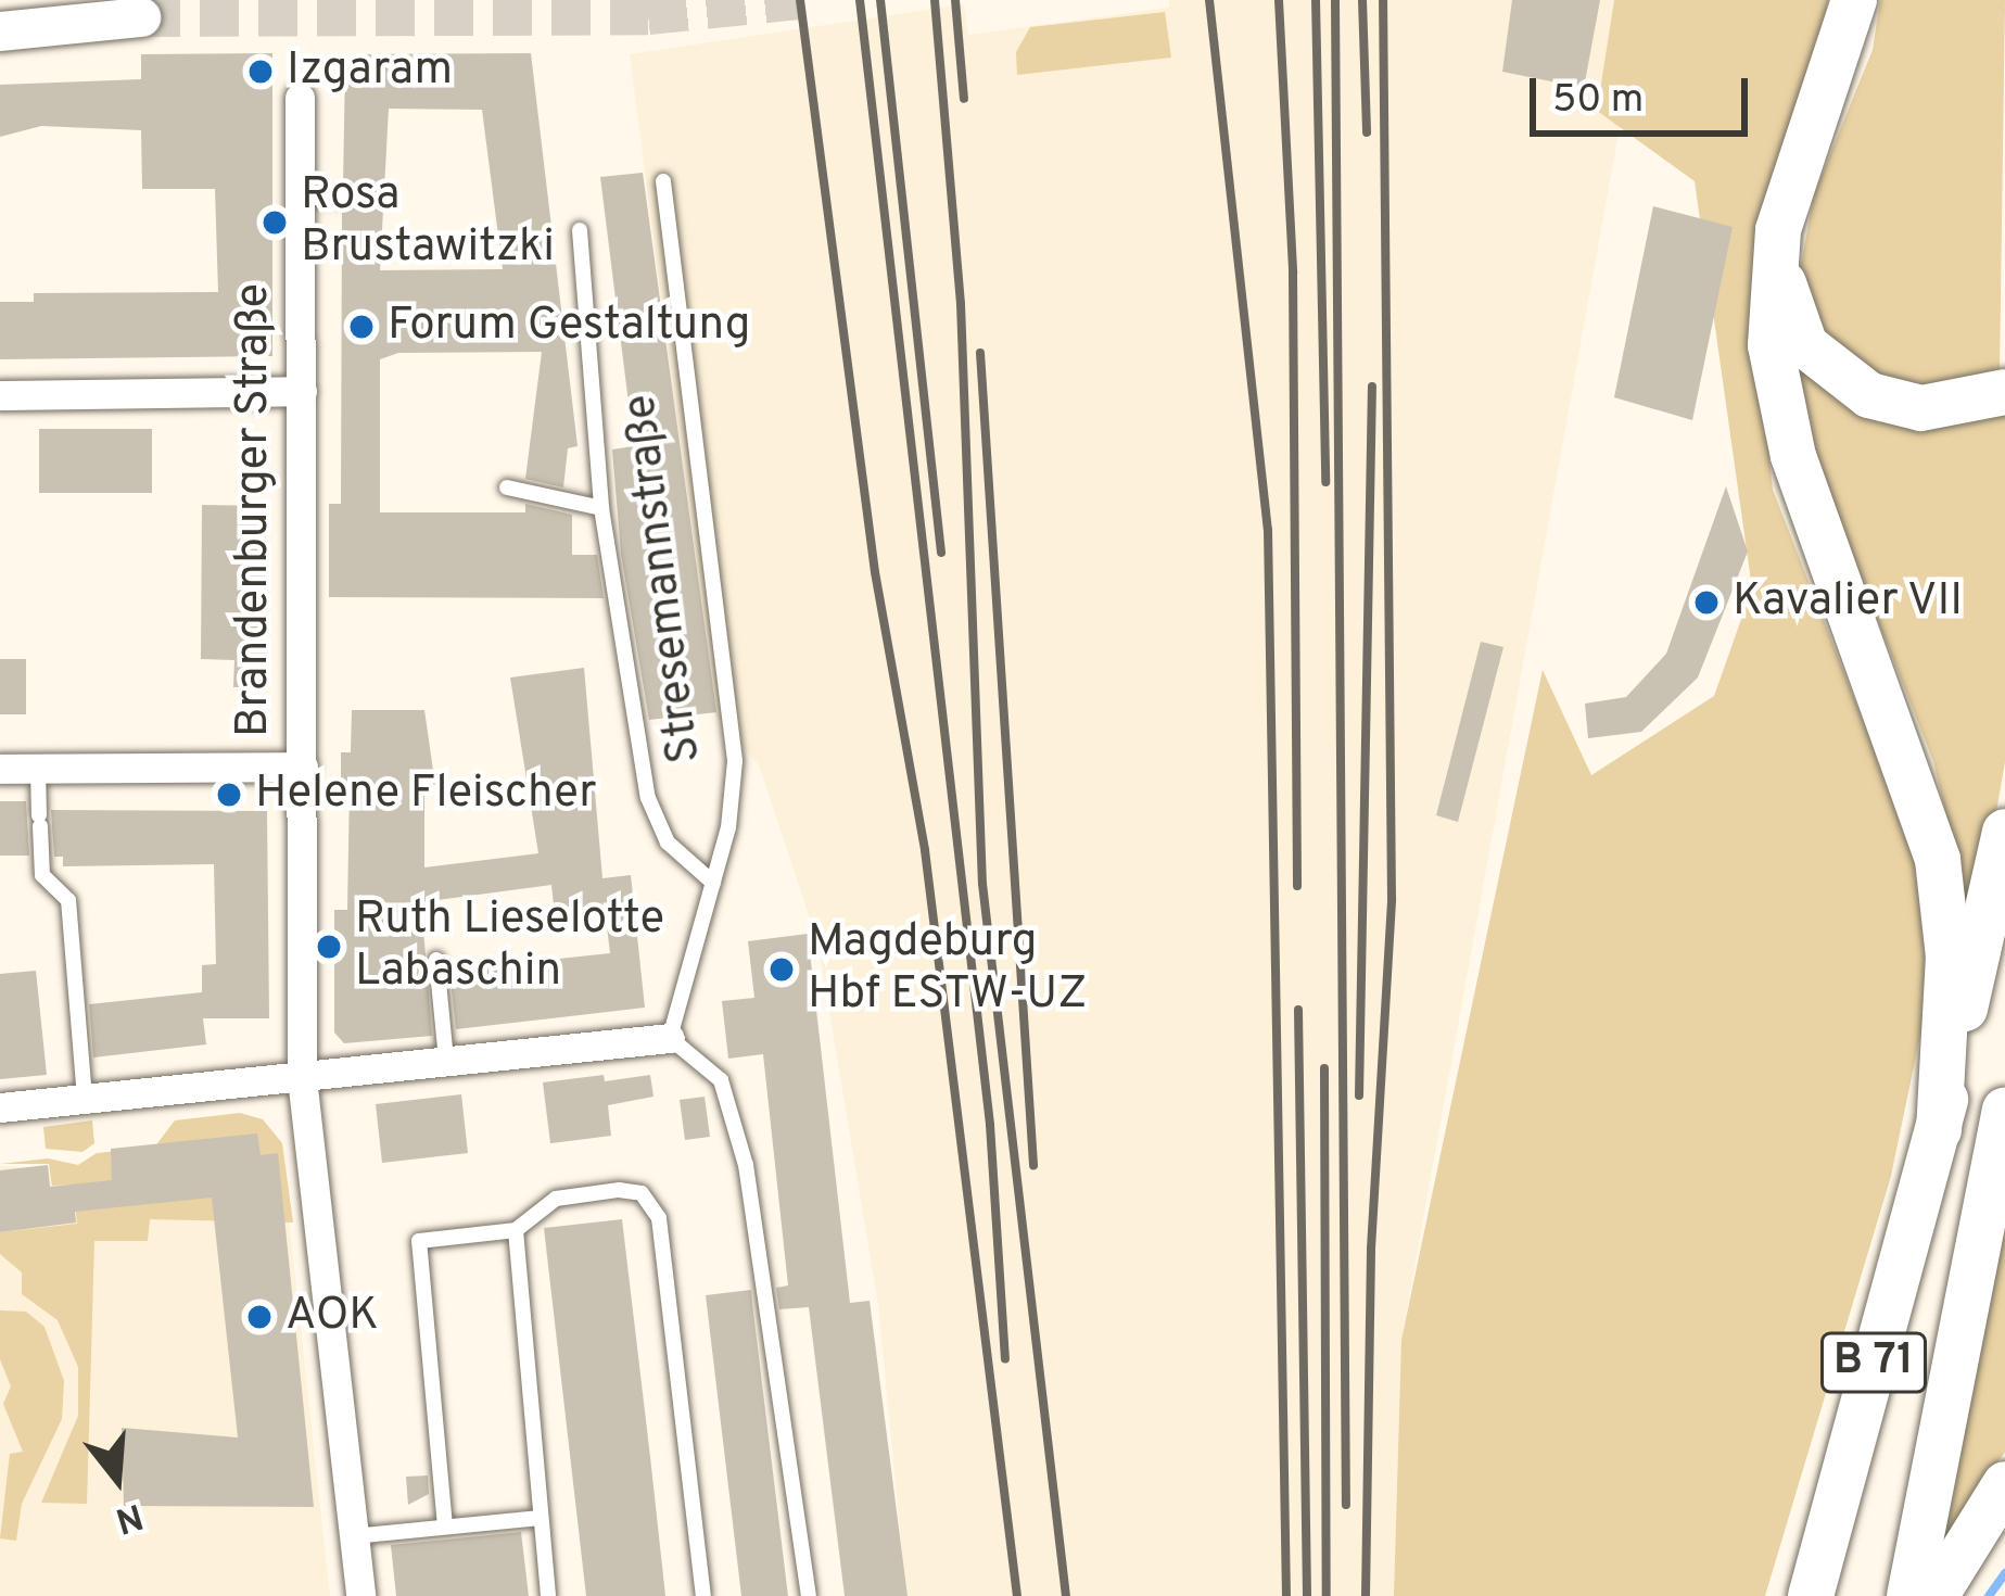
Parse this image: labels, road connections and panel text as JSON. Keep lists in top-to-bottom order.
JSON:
{
  "streets": {
    "highway": ["B 71"],
    "street": ["Brandenburger Straße"],
    "lane": ["Stresemannstraße"]
  },
  "places": [
    "Izgaram",
    "Rosa Brustawitzki",
    "Forum Gestaltung",
    "Kavalier VII",
    "Helene Fleischer",
    "Ruth Lieselotte Labaschin",
    "Magdeburg Hbf ESTW-UZ",
    "AOK"
  ],
  "scale_bar": "50 m",
  "north": "bottom"
}
